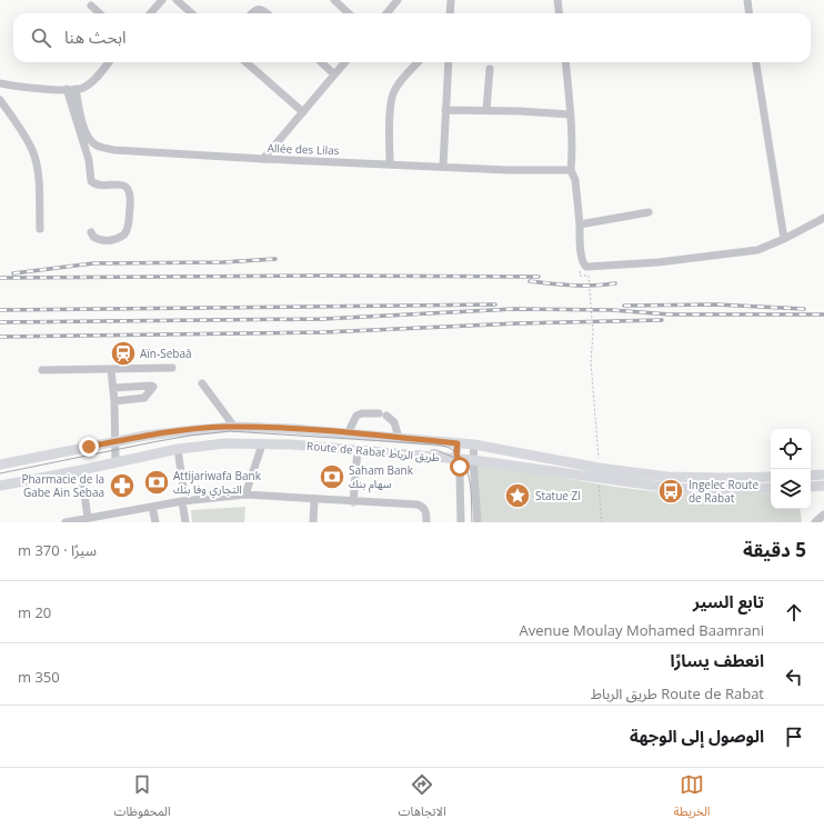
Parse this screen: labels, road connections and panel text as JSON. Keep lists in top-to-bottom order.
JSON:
{
  "streets": {
    "main road": ["Route de Rabat طريق الرباط"],
    "street": ["Allée des Lilas"]
  },
  "places": {
    "station": ["Aïn-Sebaâ"],
    "bank": ["Saham Bank سهام بنك", "Attijariwafa Bank التجاري وفا بنك"],
    "pharmacy": ["Pharmacie de la Gabe Ain Sebaa"],
    "bus stop": ["Ingelec Route de Rabat"],
    "place": ["Statue ZI"]
  },
  "page": {
    "search": "ابحث هنا",
    "heading": ["5 دقيقة", "سيرًا · 370 m"],
    "list": [
      ["تابع السير", "Avenue Moulay Mohamed Baamrani", "20 m"],
      ["انعطف يسارًا", "Route de Rabat طريق الرباط", "350 m"],
      "الوصول إلى الوجهة"
    ],
    "nav": ["الخريطة", "الاتجاهات", "المحفوظات"]
  }
}
